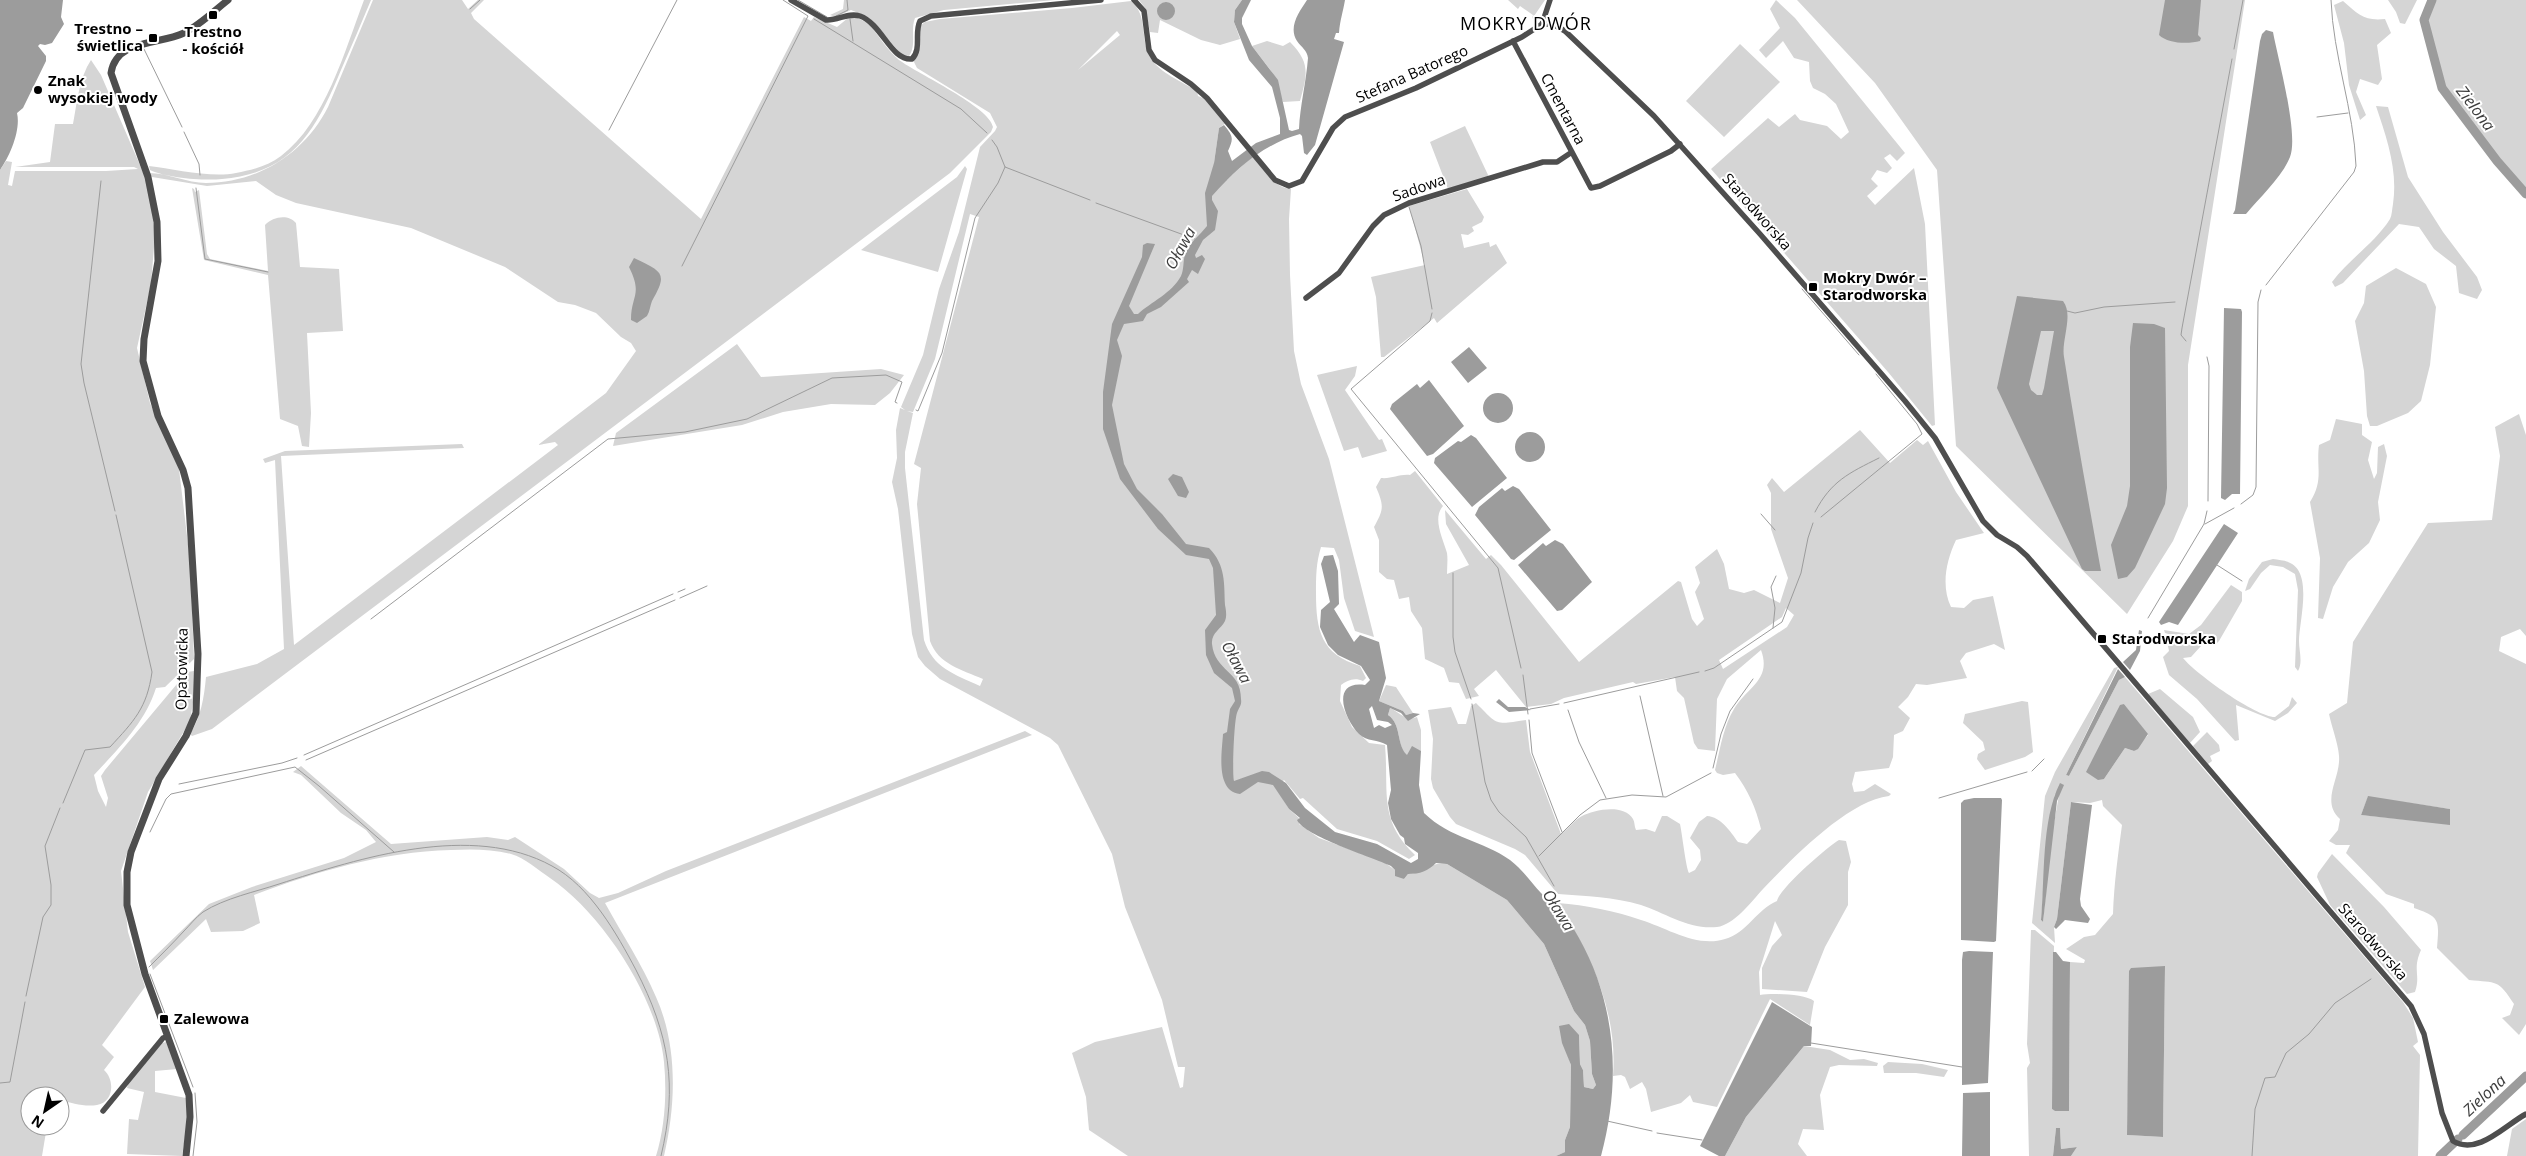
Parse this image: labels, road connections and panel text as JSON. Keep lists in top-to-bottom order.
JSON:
{
  "streets": {
    "street": [
      "Stefana Batorego",
      "Cmentarna",
      "Sadowa",
      "Starodworska",
      "Opatowicka"
    ]
  },
  "crossings": [
    ["Stefana Batorego", "Cmentarna"],
    ["Stefana Batorego", "Starodworska"],
    ["Cmentarna", "Sadowa"],
    ["Cmentarna", "Starodworska"]
  ],
  "districts": ["MOKRY DWÓR"],
  "water": ["Zielona", "Oława"],
  "places": {
    "transit": [
      "Trestno - kościół",
      "Trestno – świetlica",
      "Mokry Dwór – Starodworska",
      "Starodworska",
      "Zalewowa"
    ],
    "other": ["Znak wysokiej wody"]
  },
  "north": "bottom left"
}
